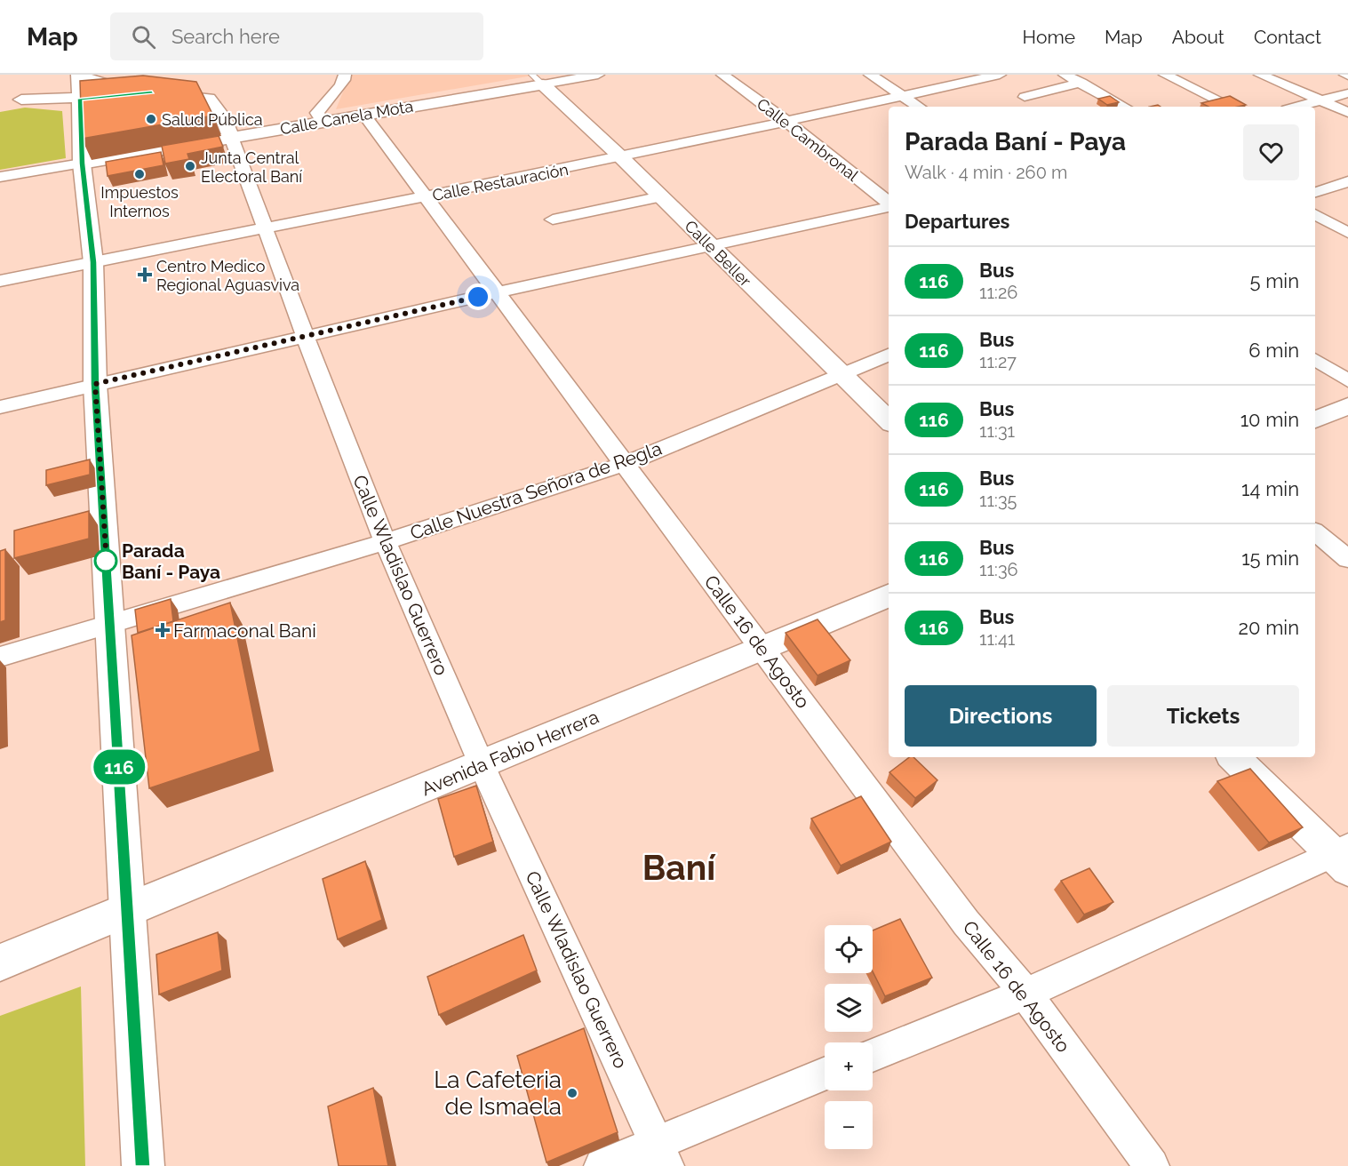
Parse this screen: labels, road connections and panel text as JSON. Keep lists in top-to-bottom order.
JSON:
{
  "streets": {
    "main road": [
      "Calle Canela Mota",
      "Calle Beller",
      "Calle Wladislao Guerrero",
      "Avenida Fabio Herrera"
    ],
    "street": [
      "Calle Cambronal",
      "Calle Restauración",
      "Calle Nuestra Señora de Regla",
      "Calle 16 de Agosto"
    ]
  },
  "crossings": [
    ["Calle Canela Mota", "Calle Beller"],
    ["Calle Canela Mota", "Calle Wladislao Guerrero"],
    ["Calle Canela Mota", "Calle 16 de Agosto"],
    ["Calle Cambronal", "Calle Restauración"],
    ["Calle Restauración", "Calle Beller"],
    ["Calle Restauración", "Calle Wladislao Guerrero"],
    ["Calle Restauración", "Calle 16 de Agosto"],
    ["Calle Beller", "Calle Nuestra Señora de Regla"],
    ["Calle Nuestra Señora de Regla", "Calle Wladislao Guerrero"],
    ["Calle Nuestra Señora de Regla", "Calle 16 de Agosto"],
    ["Calle Wladislao Guerrero", "Avenida Fabio Herrera"],
    ["Calle 16 de Agosto", "Avenida Fabio Herrera"]
  ],
  "districts": ["Baní"],
  "places": {
    "other": [
      "Salud Pública",
      "Junta Central Electoral Baní",
      "Impuestos Internos",
      "Parada Baní - Paya",
      "La Cafeteria de Ismaela"
    ],
    "health": ["Centro Medico Regional Aguasviva", "Farmaconal Bani"]
  },
  "lines": ["bus line 116"],
  "page": {
    "header": "Map",
    "search": "Search here",
    "nav": [
      "Home",
      "Map",
      "About",
      "Contact"
    ],
    "on_map": "116",
    "heading": [
      ["Parada Baní - Paya", "Walk · 4 min · 260 m"],
      "Departures"
    ],
    "list": [
      {
        "mark": "116",
        "name": "Bus",
        "note": "11:26",
        "value": "5 min"
      },
      {
        "mark": "116",
        "name": "Bus",
        "note": "11:27",
        "value": "6 min"
      },
      {
        "mark": "116",
        "name": "Bus",
        "note": "11:31",
        "value": "10 min"
      },
      {
        "mark": "116",
        "name": "Bus",
        "note": "11:35",
        "value": "14 min"
      },
      {
        "mark": "116",
        "name": "Bus",
        "note": "11:36",
        "value": "15 min"
      },
      {
        "mark": "116",
        "name": "Bus",
        "note": "11:41",
        "value": "20 min"
      }
    ],
    "buttons": ["Directions", "Tickets"],
    "map_buttons": ["+", "−"]
  }
}
